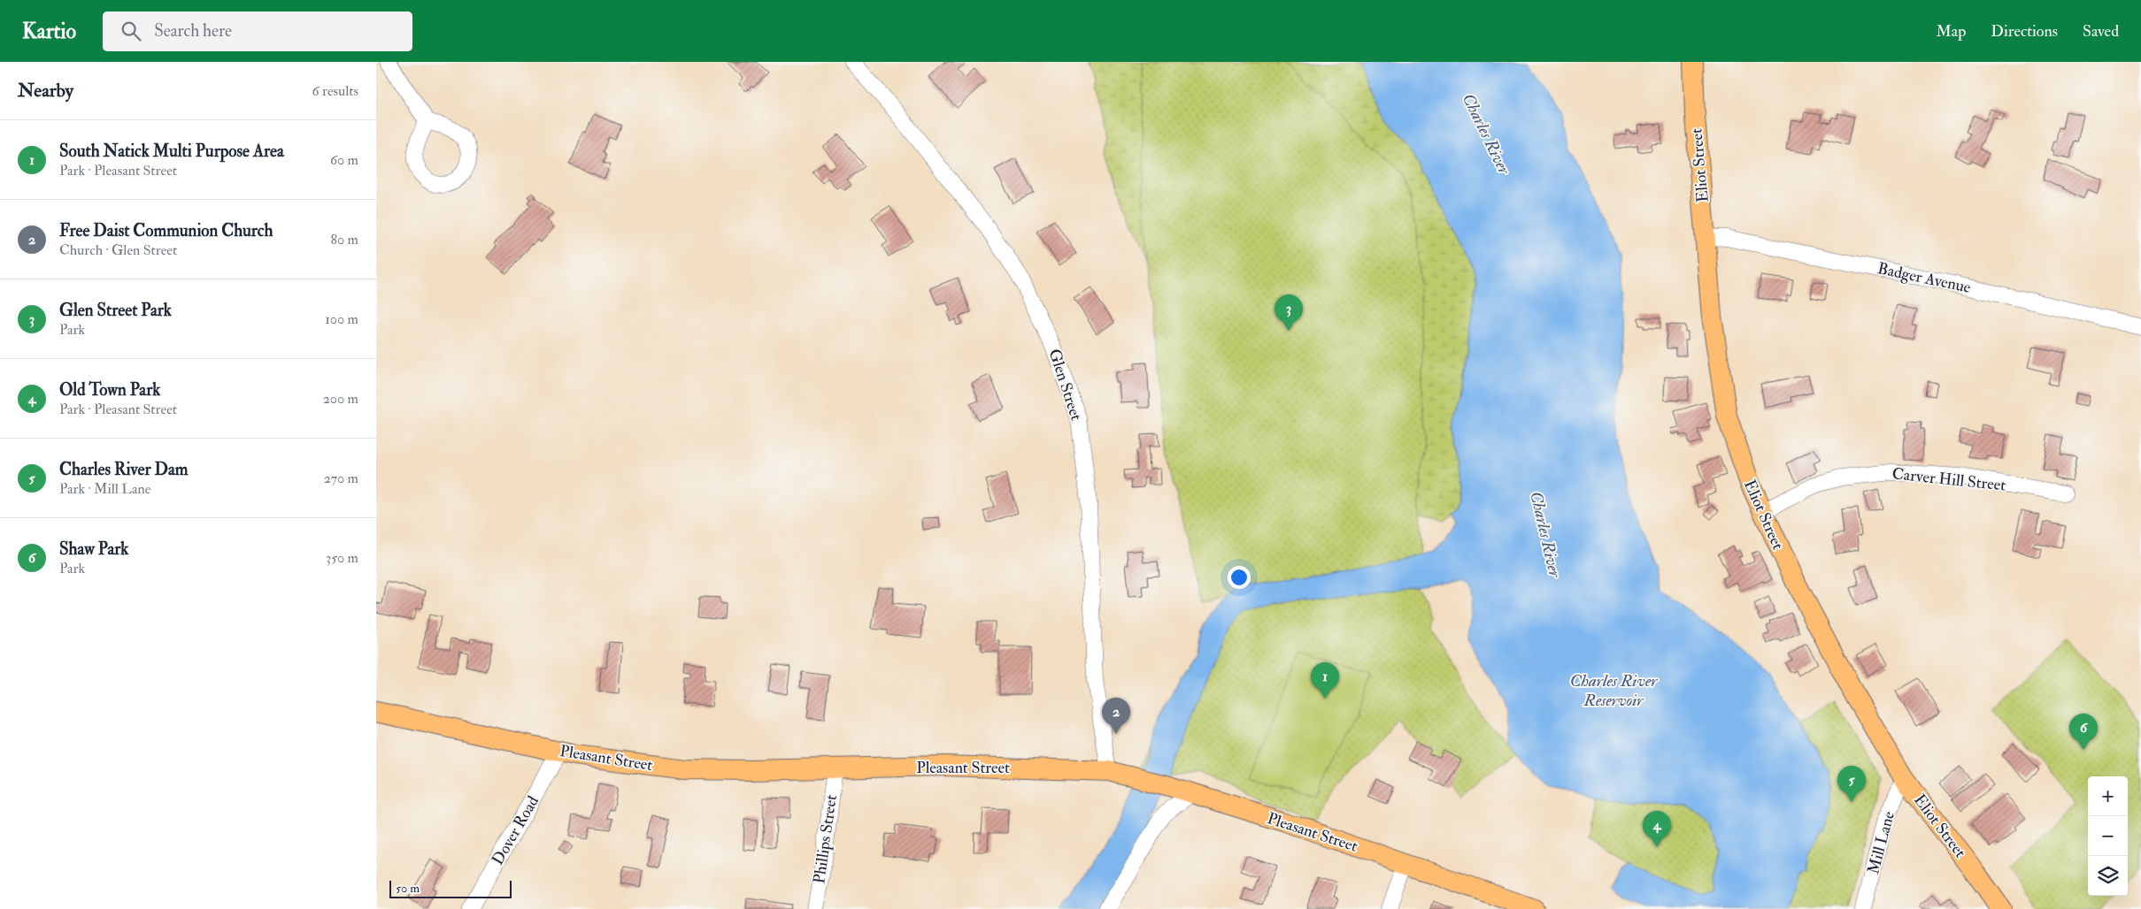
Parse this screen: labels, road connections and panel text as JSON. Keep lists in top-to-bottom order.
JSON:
{
  "streets": {
    "main road": ["Eliot Street", "Pleasant Street"],
    "street": [
      "Badger Avenue",
      "Glen Street",
      "Carver Hill Street",
      "Dover Road",
      "Phillips Street",
      "Mill Lane"
    ]
  },
  "crossings": [
    ["Eliot Street", "Badger Avenue"],
    ["Eliot Street", "Carver Hill Street"],
    ["Eliot Street", "Mill Lane"],
    ["Glen Street", "Pleasant Street"],
    ["Pleasant Street", "Dover Road"],
    ["Pleasant Street", "Phillips Street"]
  ],
  "water": ["Charles River", "Charles River Reservoir"],
  "scale_bar": "50 m",
  "page": {
    "header": "Kartio",
    "search": "Search here",
    "nav": ["Map", "Directions", "Saved"],
    "heading": ["Nearby", "6 results"],
    "list": [
      {
        "mark": "1",
        "name": "South Natick Multi Purpose Area",
        "note": "Park · Pleasant Street",
        "value": "60 m"
      },
      {
        "mark": "2",
        "name": "Free Daist Communion Church",
        "note": "Church · Glen Street",
        "value": "80 m"
      },
      {
        "mark": "3",
        "name": "Glen Street Park",
        "note": "Park",
        "value": "100 m"
      },
      {
        "mark": "4",
        "name": "Old Town Park",
        "note": "Park · Pleasant Street",
        "value": "200 m"
      },
      {
        "mark": "5",
        "name": "Charles River Dam",
        "note": "Park · Mill Lane",
        "value": "270 m"
      },
      {
        "mark": "6",
        "name": "Shaw Park",
        "note": "Park",
        "value": "350 m"
      }
    ],
    "pins": [
      "3",
      "1",
      "2",
      "6",
      "5",
      "4"
    ],
    "map_buttons": ["+", "−"],
    "scale": "50 m"
  }
}
